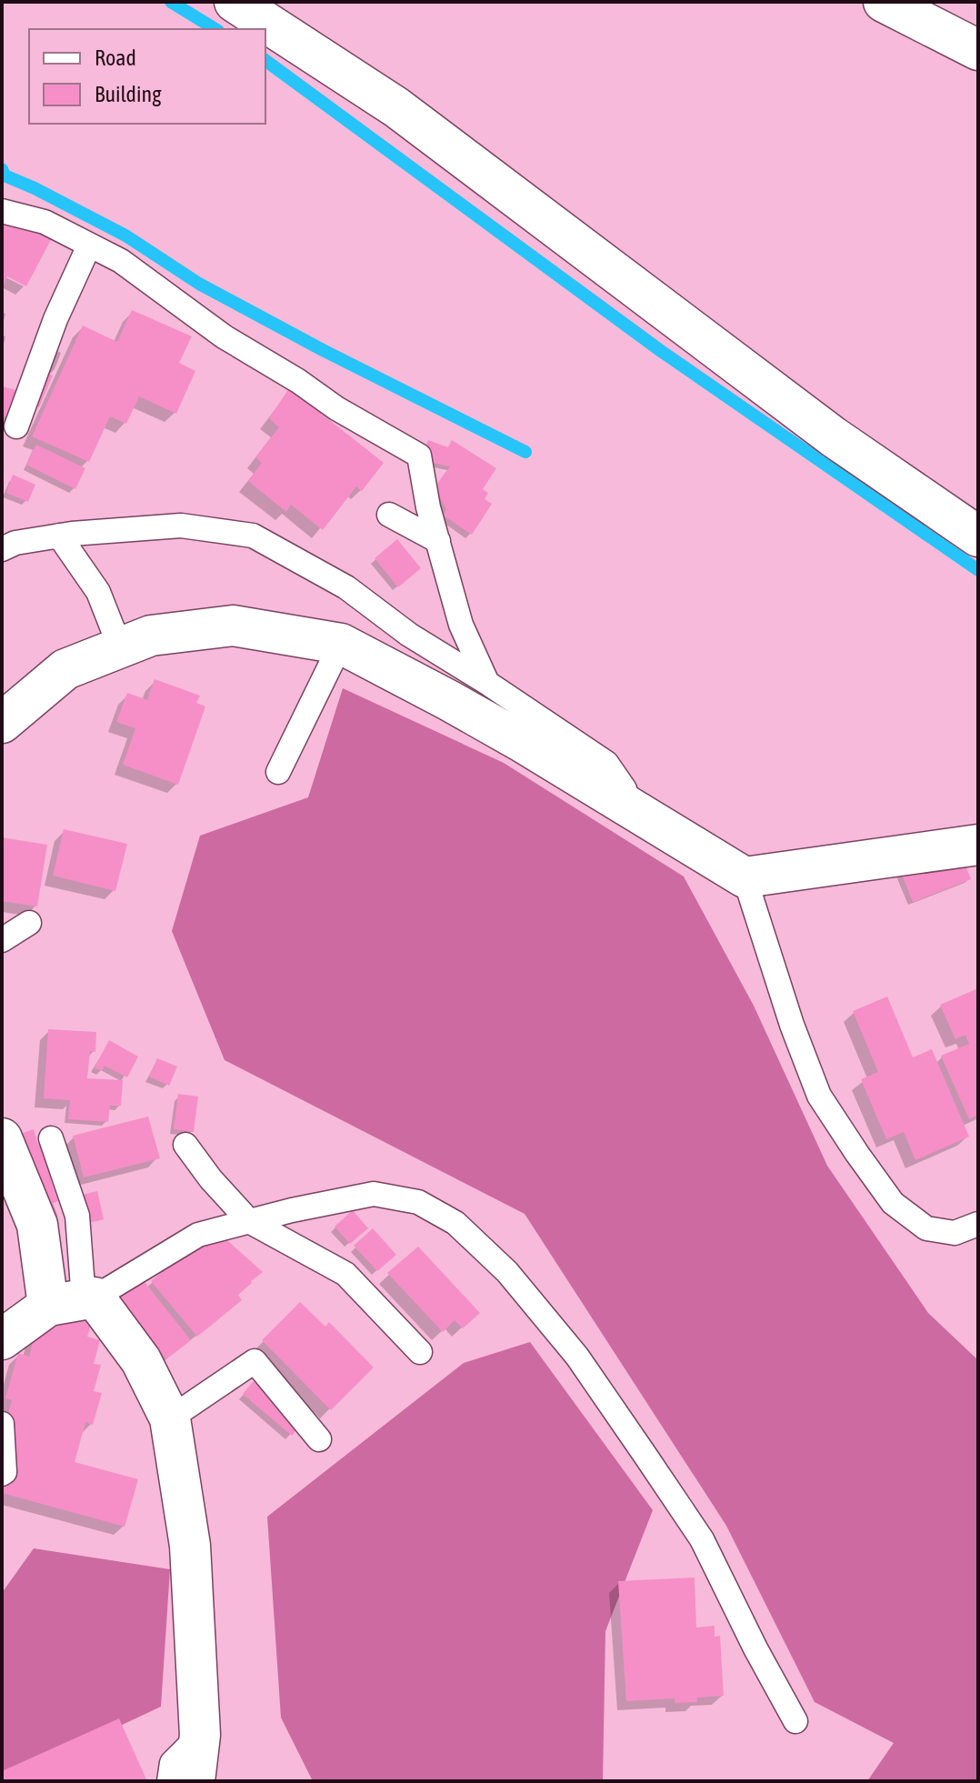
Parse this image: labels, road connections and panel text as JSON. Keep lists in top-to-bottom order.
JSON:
{
  "legend": ["Road", "Building"]
}
